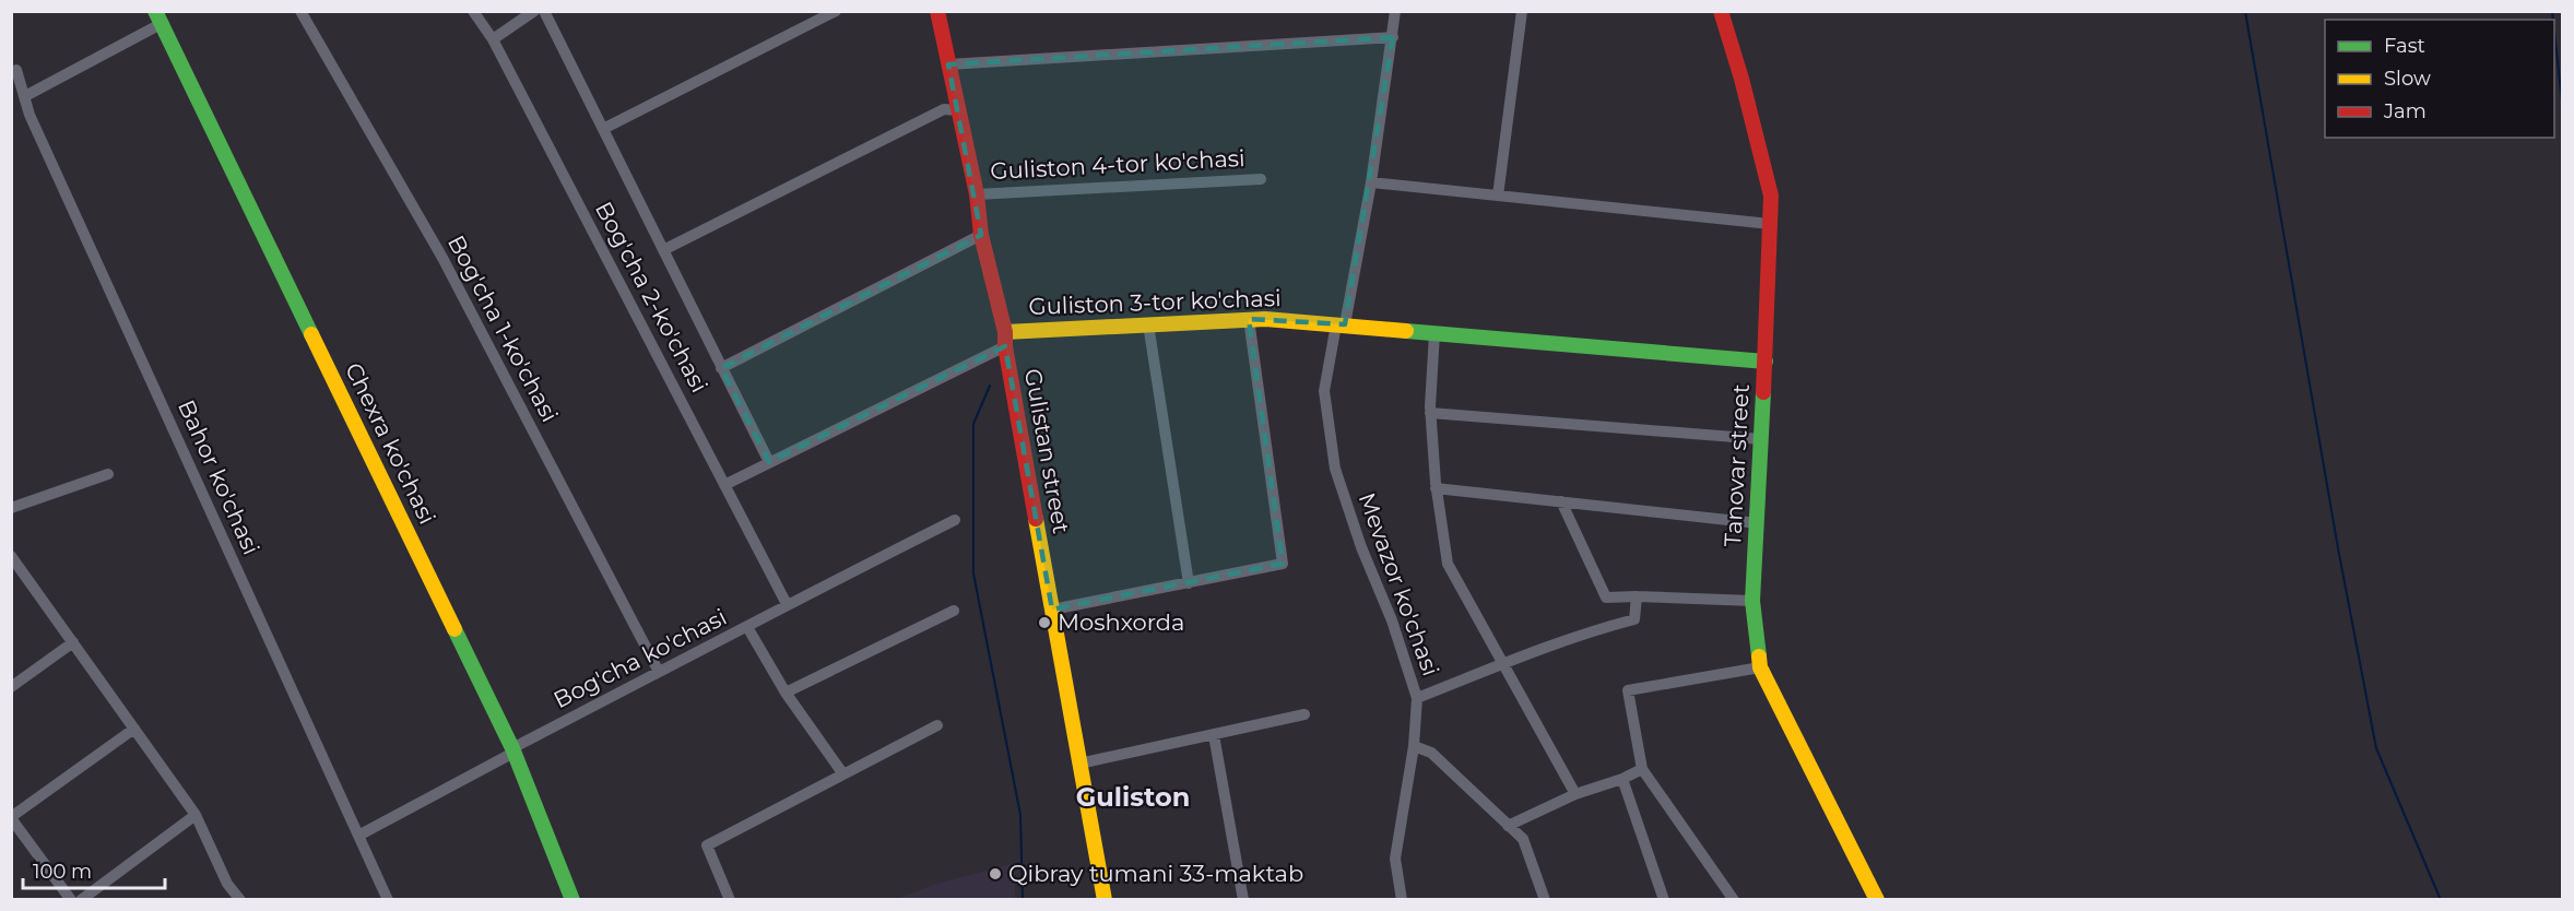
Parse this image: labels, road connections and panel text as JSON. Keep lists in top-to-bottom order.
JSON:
{
  "streets": {
    "street": [
      "Guliston 4-tor ko'chasi",
      "Bog'cha 2-ko'chasi",
      "Guliston 3-tor ko'chasi",
      "Bog'cha 1-ko'chasi",
      "Chexra ko'chasi",
      "Gulistan street",
      "Tanovar street",
      "Bahor ko'chasi",
      "Mevazor ko'chasi",
      "Bog'cha ko'chasi"
    ]
  },
  "crossings": [
    ["Guliston 4-tor ko'chasi", "Gulistan street"],
    ["Bog'cha 2-ko'chasi", "Bog'cha ko'chasi"],
    ["Guliston 3-tor ko'chasi", "Gulistan street"],
    ["Guliston 3-tor ko'chasi", "Tanovar street"],
    ["Guliston 3-tor ko'chasi", "Mevazor ko'chasi"],
    ["Bog'cha 1-ko'chasi", "Bog'cha ko'chasi"],
    ["Chexra ko'chasi", "Bog'cha ko'chasi"],
    ["Bahor ko'chasi", "Bog'cha ko'chasi"]
  ],
  "districts": ["Guliston"],
  "places": ["Moshxorda", "Qibray tumani 33-maktab"],
  "legend": ["Fast", "Slow", "Jam"],
  "scale_bar": "100 m"
}
